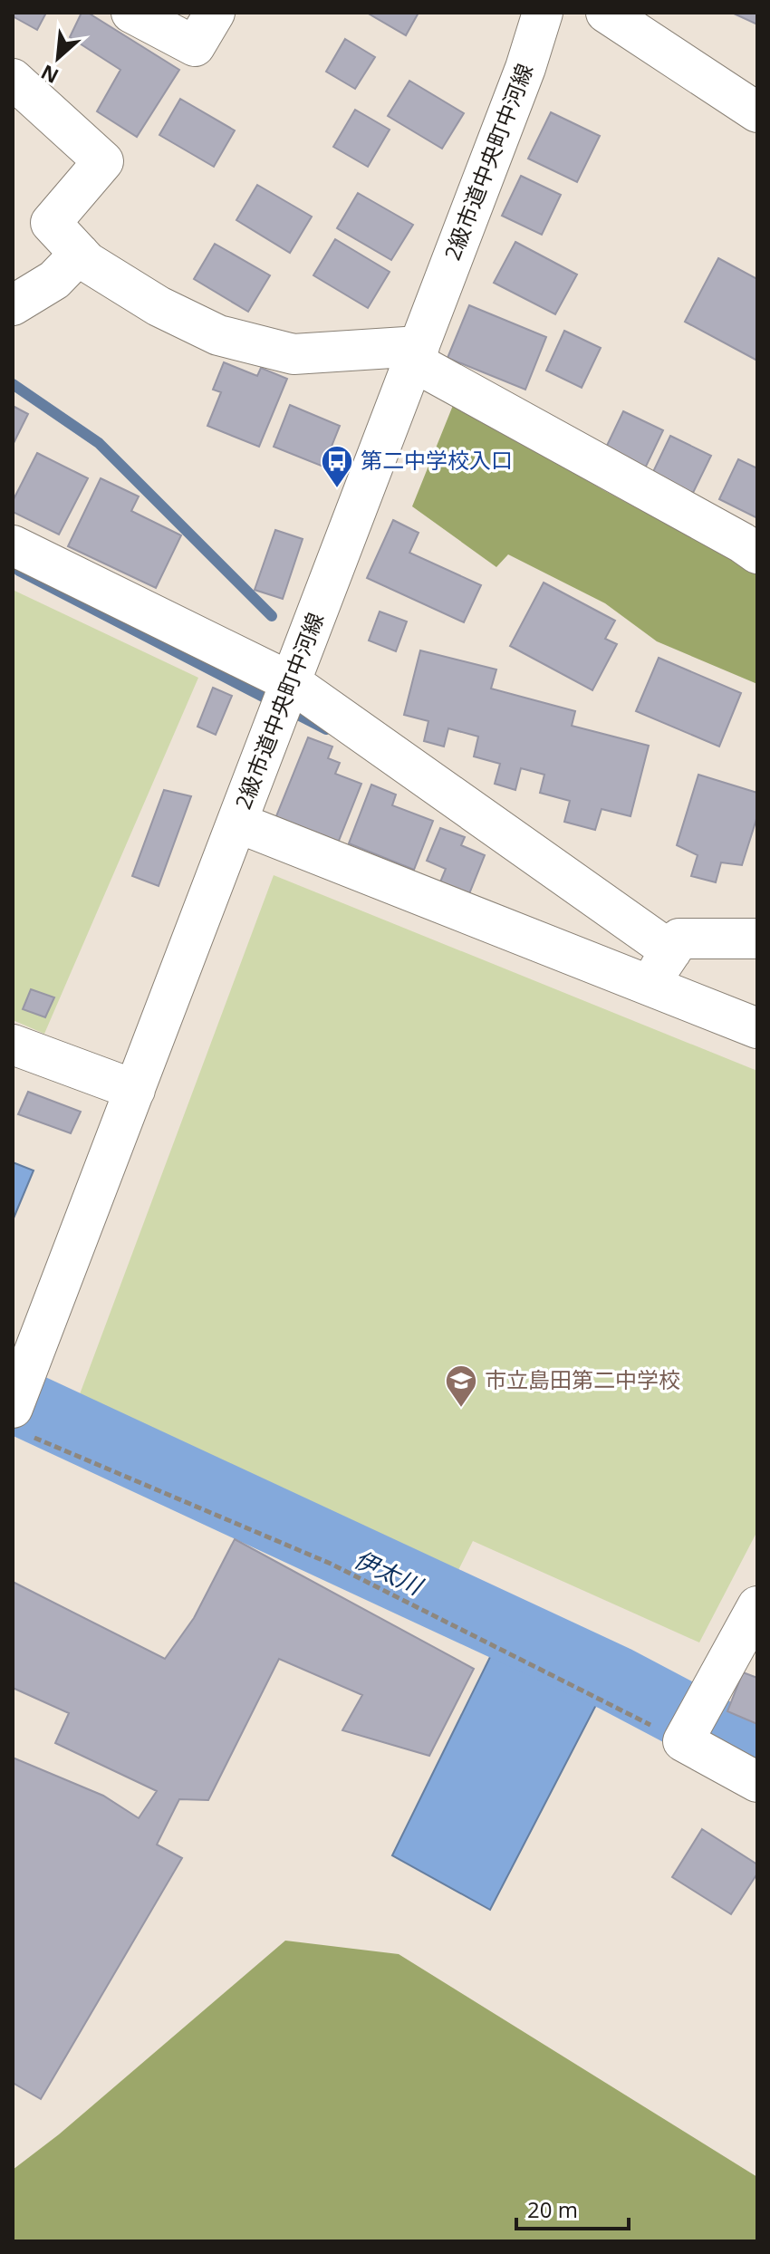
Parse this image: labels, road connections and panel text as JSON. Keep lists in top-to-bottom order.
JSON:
{
  "streets": {
    "street": ["2級市道中央町中河線"]
  },
  "water": ["伊太川"],
  "places": {
    "bus stop": ["第二中学校入口"],
    "school or university": ["市立島田第二中学校"]
  },
  "scale_bar": "20 m",
  "north": "bottom left"
}
